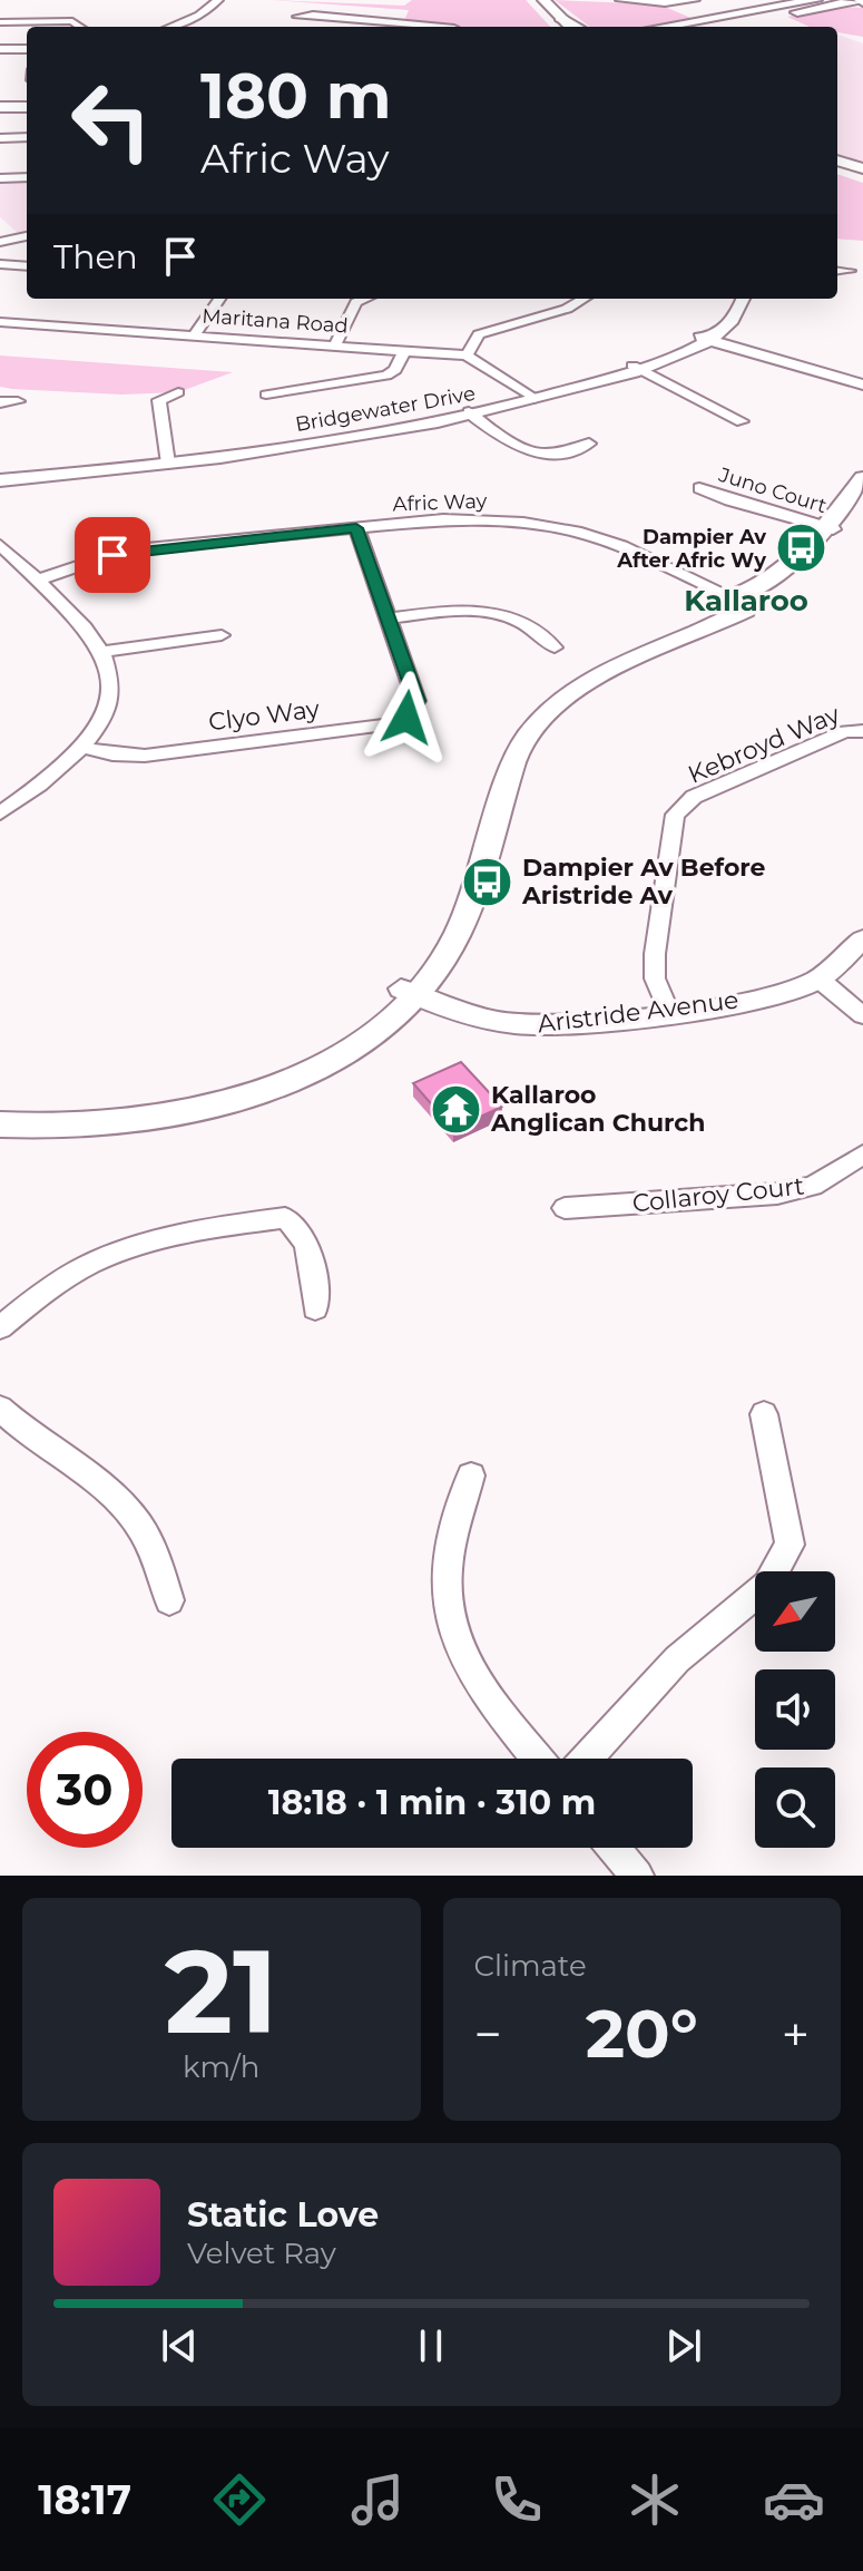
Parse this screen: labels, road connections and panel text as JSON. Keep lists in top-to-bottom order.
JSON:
{
  "streets": {
    "street": [
      "Maritana Road",
      "Bridgewater Drive",
      "Juno Court",
      "Afric Way",
      "Clyo Way",
      "Kebroyd Way",
      "Aristride Avenue",
      "Collaroy Court"
    ]
  },
  "crossings": [
    ["Maritana Road", "Bridgewater Drive"],
    ["Afric Way", "Clyo Way"],
    ["Kebroyd Way", "Aristride Avenue"]
  ],
  "districts": ["Kallaroo"],
  "places": {
    "bus stop": ["Dampier Av After Afric Wy", "Dampier Av Before Aristride Av"],
    "temple": ["Kallaroo Anglican Church"]
  },
  "north": "bottom left",
  "page": {
    "turn": ["180 m", "Afric Way"],
    "then": "Then",
    "limit": "30",
    "trip": "18:18 · 1 min · 310 m",
    "tile": [
      ["21", "km/h"],
      "Climate"
    ],
    "heat": ["−", "20°", "+"],
    "song": ["Static Love", "Velvet Ray"],
    "tabs": "18:17"
  }
}
